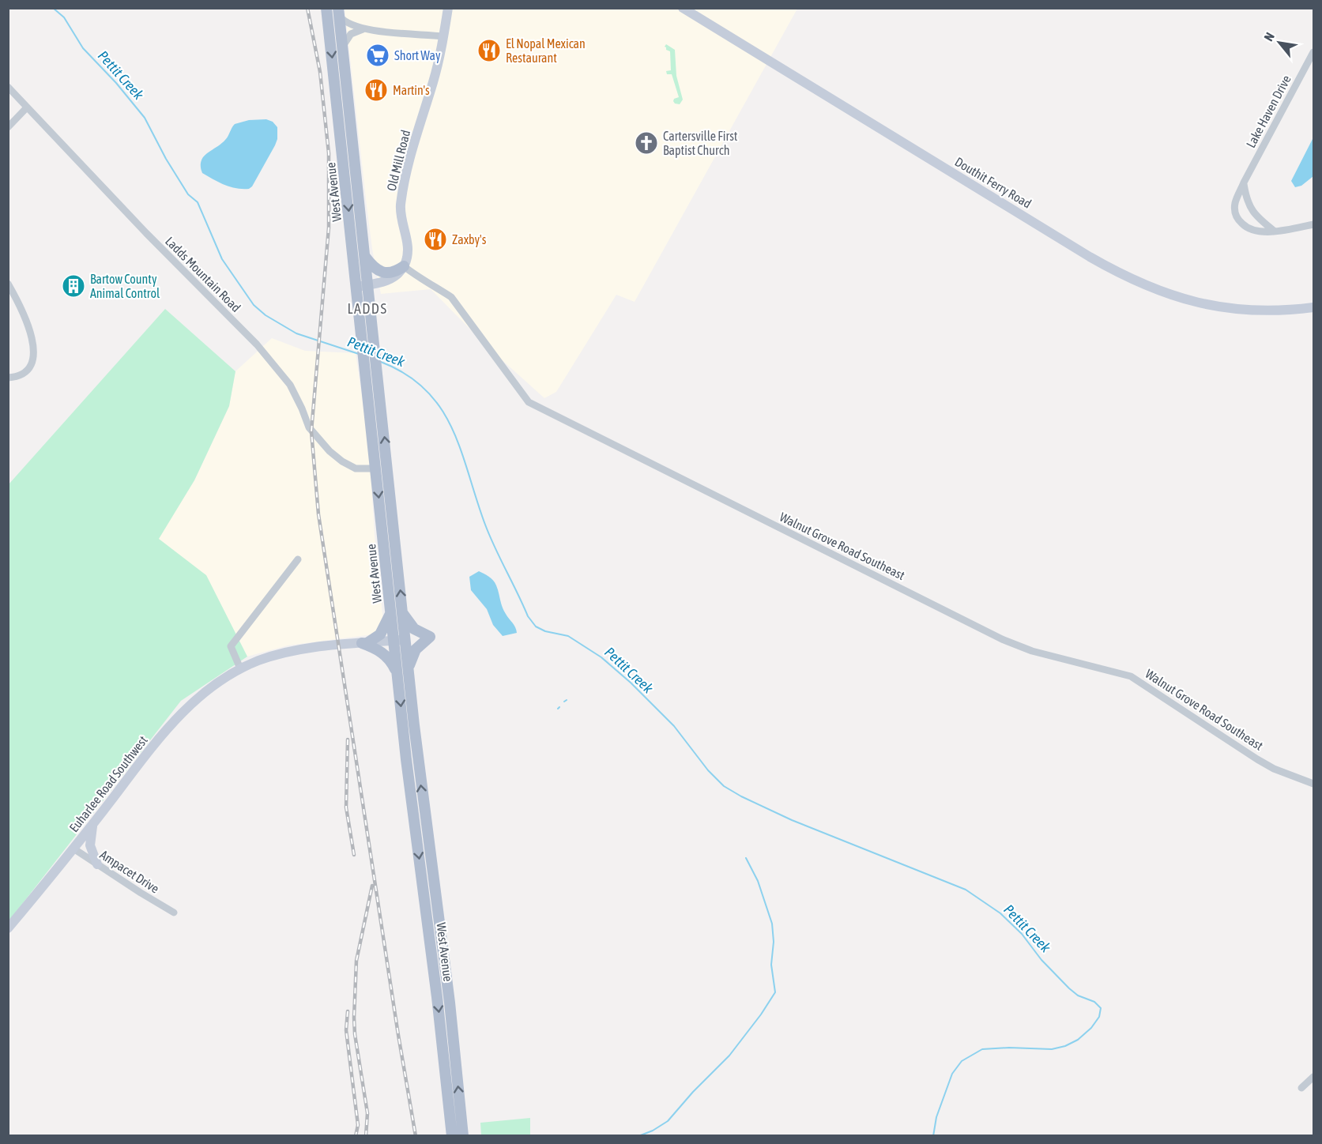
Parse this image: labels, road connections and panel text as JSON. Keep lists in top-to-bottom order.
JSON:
{
  "streets": {
    "main road": ["West Avenue"],
    "street": [
      "Lake Haven Drive",
      "Old Mill Road",
      "Douthit Ferry Road",
      "Ladds Mountain Road",
      "Walnut Grove Road Southeast",
      "Euharlee Road Southwest",
      "Ampacet Drive"
    ]
  },
  "crossings": [
    ["Old Mill Road", "Walnut Grove Road Southeast"],
    ["West Avenue", "Ladds Mountain Road"],
    ["West Avenue", "Euharlee Road Southwest"],
    ["Euharlee Road Southwest", "Ampacet Drive"]
  ],
  "districts": ["LADDS"],
  "water": ["Pettit Creek"],
  "places": {
    "restaurant": ["El Nopal Mexican Restaurant", "Martin's", "Zaxby's"],
    "supermarket": ["Short Way"],
    "church": ["Cartersville First Baptist Church"],
    "building": ["Bartow County Animal Control"]
  },
  "north": "top left"
}
